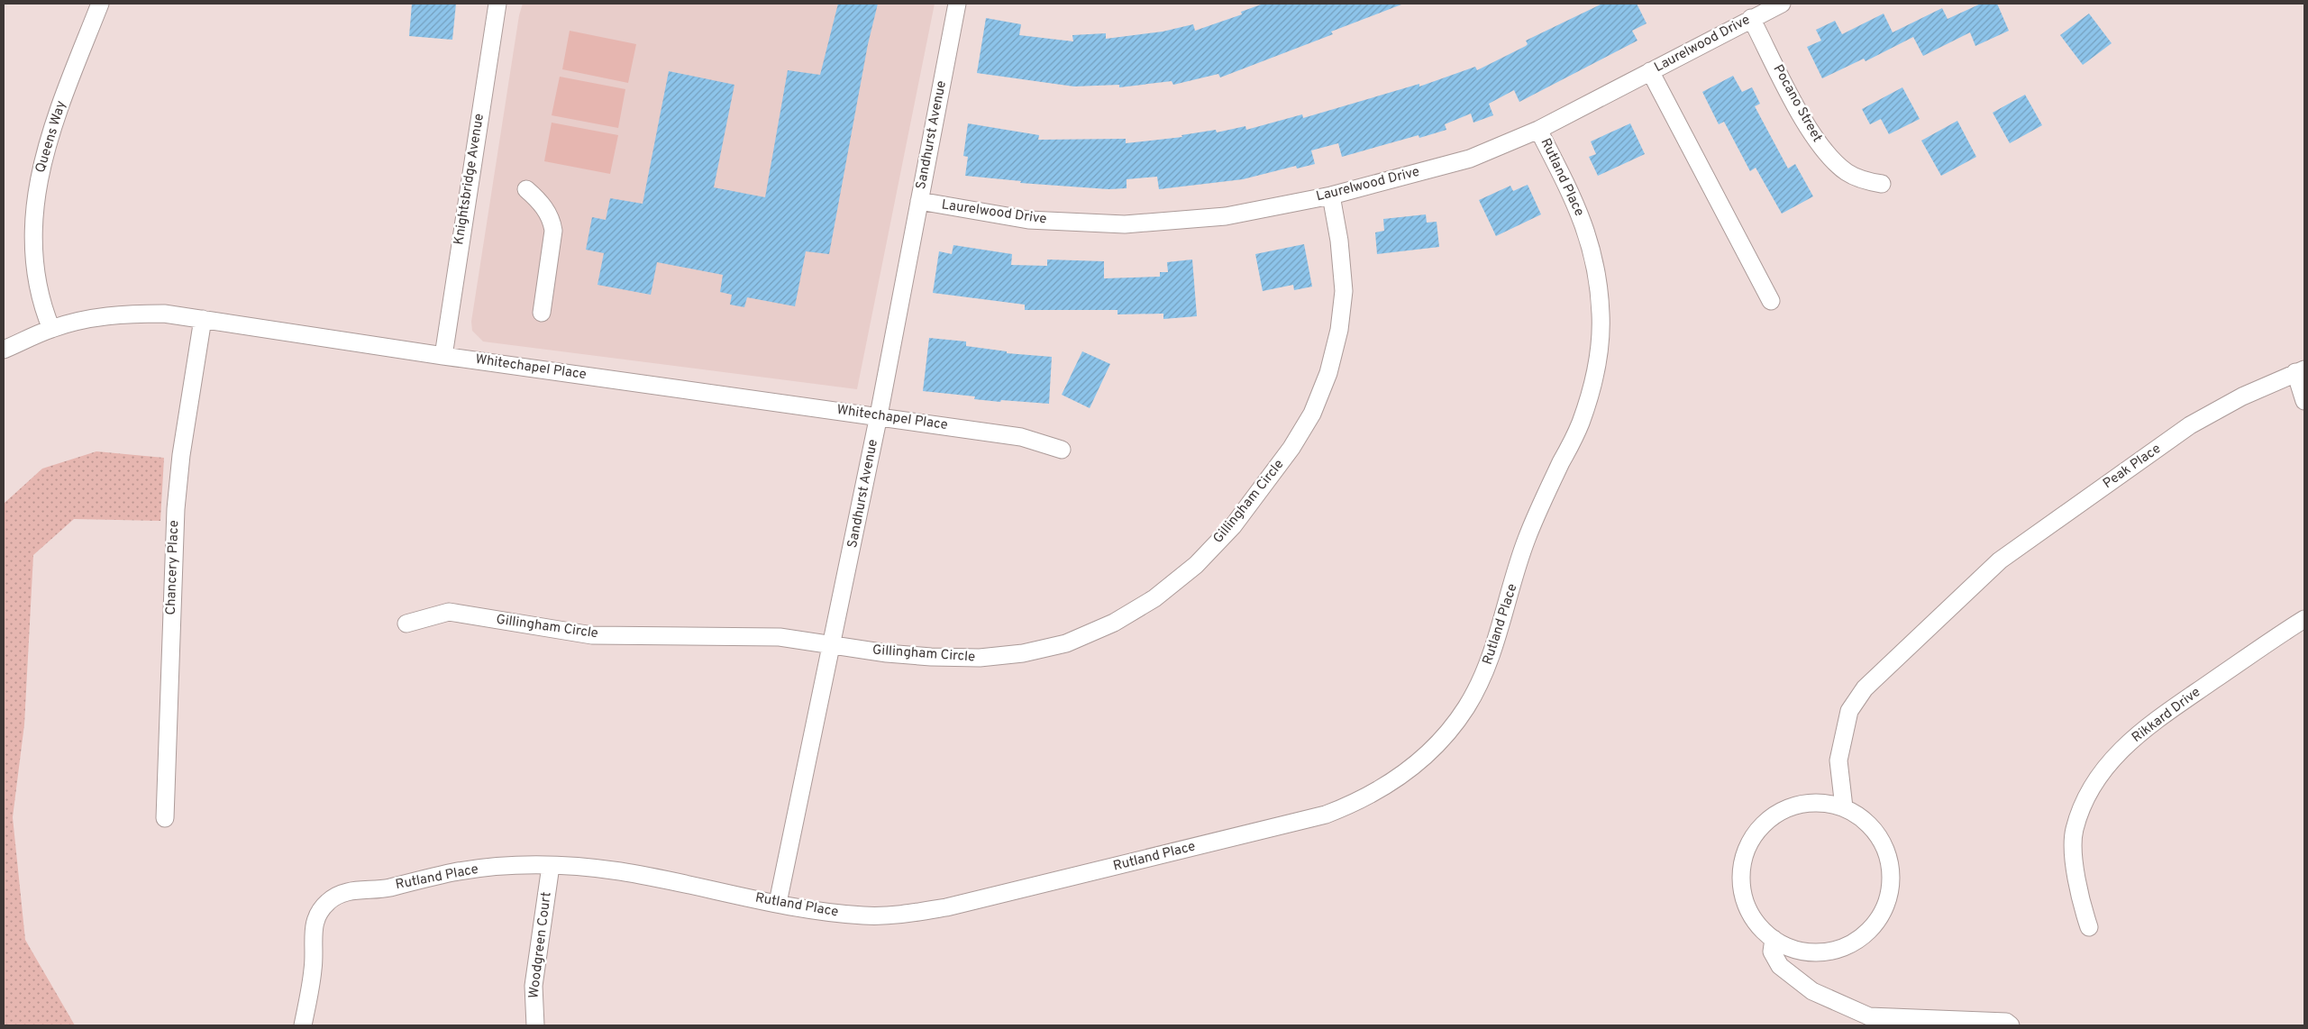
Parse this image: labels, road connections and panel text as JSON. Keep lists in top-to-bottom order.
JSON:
{
  "streets": {
    "street": [
      "Laurelwood Drive",
      "Pocano Street",
      "Sandhurst Avenue",
      "Queens Way",
      "Rutland Place",
      "Knightsbridge Avenue",
      "Whitechapel Place",
      "Peak Place",
      "Gillingham Circle",
      "Chancery Place",
      "Rikkard Drive",
      "Woodgreen Court"
    ]
  },
  "crossings": [
    ["Laurelwood Drive", "Pocano Street"],
    ["Laurelwood Drive", "Sandhurst Avenue"],
    ["Laurelwood Drive", "Rutland Place"],
    ["Laurelwood Drive", "Gillingham Circle"],
    ["Sandhurst Avenue", "Rutland Place"],
    ["Sandhurst Avenue", "Whitechapel Place"],
    ["Sandhurst Avenue", "Gillingham Circle"],
    ["Queens Way", "Whitechapel Place"],
    ["Rutland Place", "Woodgreen Court"],
    ["Knightsbridge Avenue", "Whitechapel Place"],
    ["Whitechapel Place", "Chancery Place"]
  ]
}
